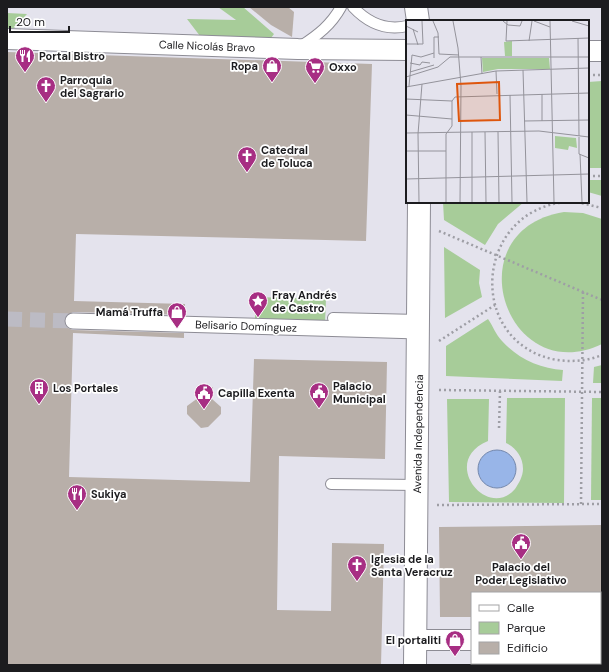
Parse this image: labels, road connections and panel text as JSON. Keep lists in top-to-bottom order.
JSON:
{
  "streets": {
    "main road": ["Avenida Independencia"],
    "street": ["Calle Nicolás Bravo", "Belisario Domínguez"]
  },
  "crossings": [
    ["Belisario Domínguez", "Avenida Independencia"]
  ],
  "places": {
    "restaurant": ["Portal Bistro", "Sukiya"],
    "shop": ["Ropa", "Mamá Truffa", "El portaliti"],
    "supermarket": ["Oxxo"],
    "church": ["Parroquia del Sagrario", "Catedral de Toluca", "Iglesia de la Santa Veracruz"],
    "place": ["Fray Andrés de Castro"],
    "building": ["Los Portales"],
    "public building": ["Palacio Municipal", "Capilla Exenta", "Palacio del Poder Legislativo"]
  },
  "legend": ["Calle", "Parque", "Edificio"],
  "scale_bar": "20 m"
}
